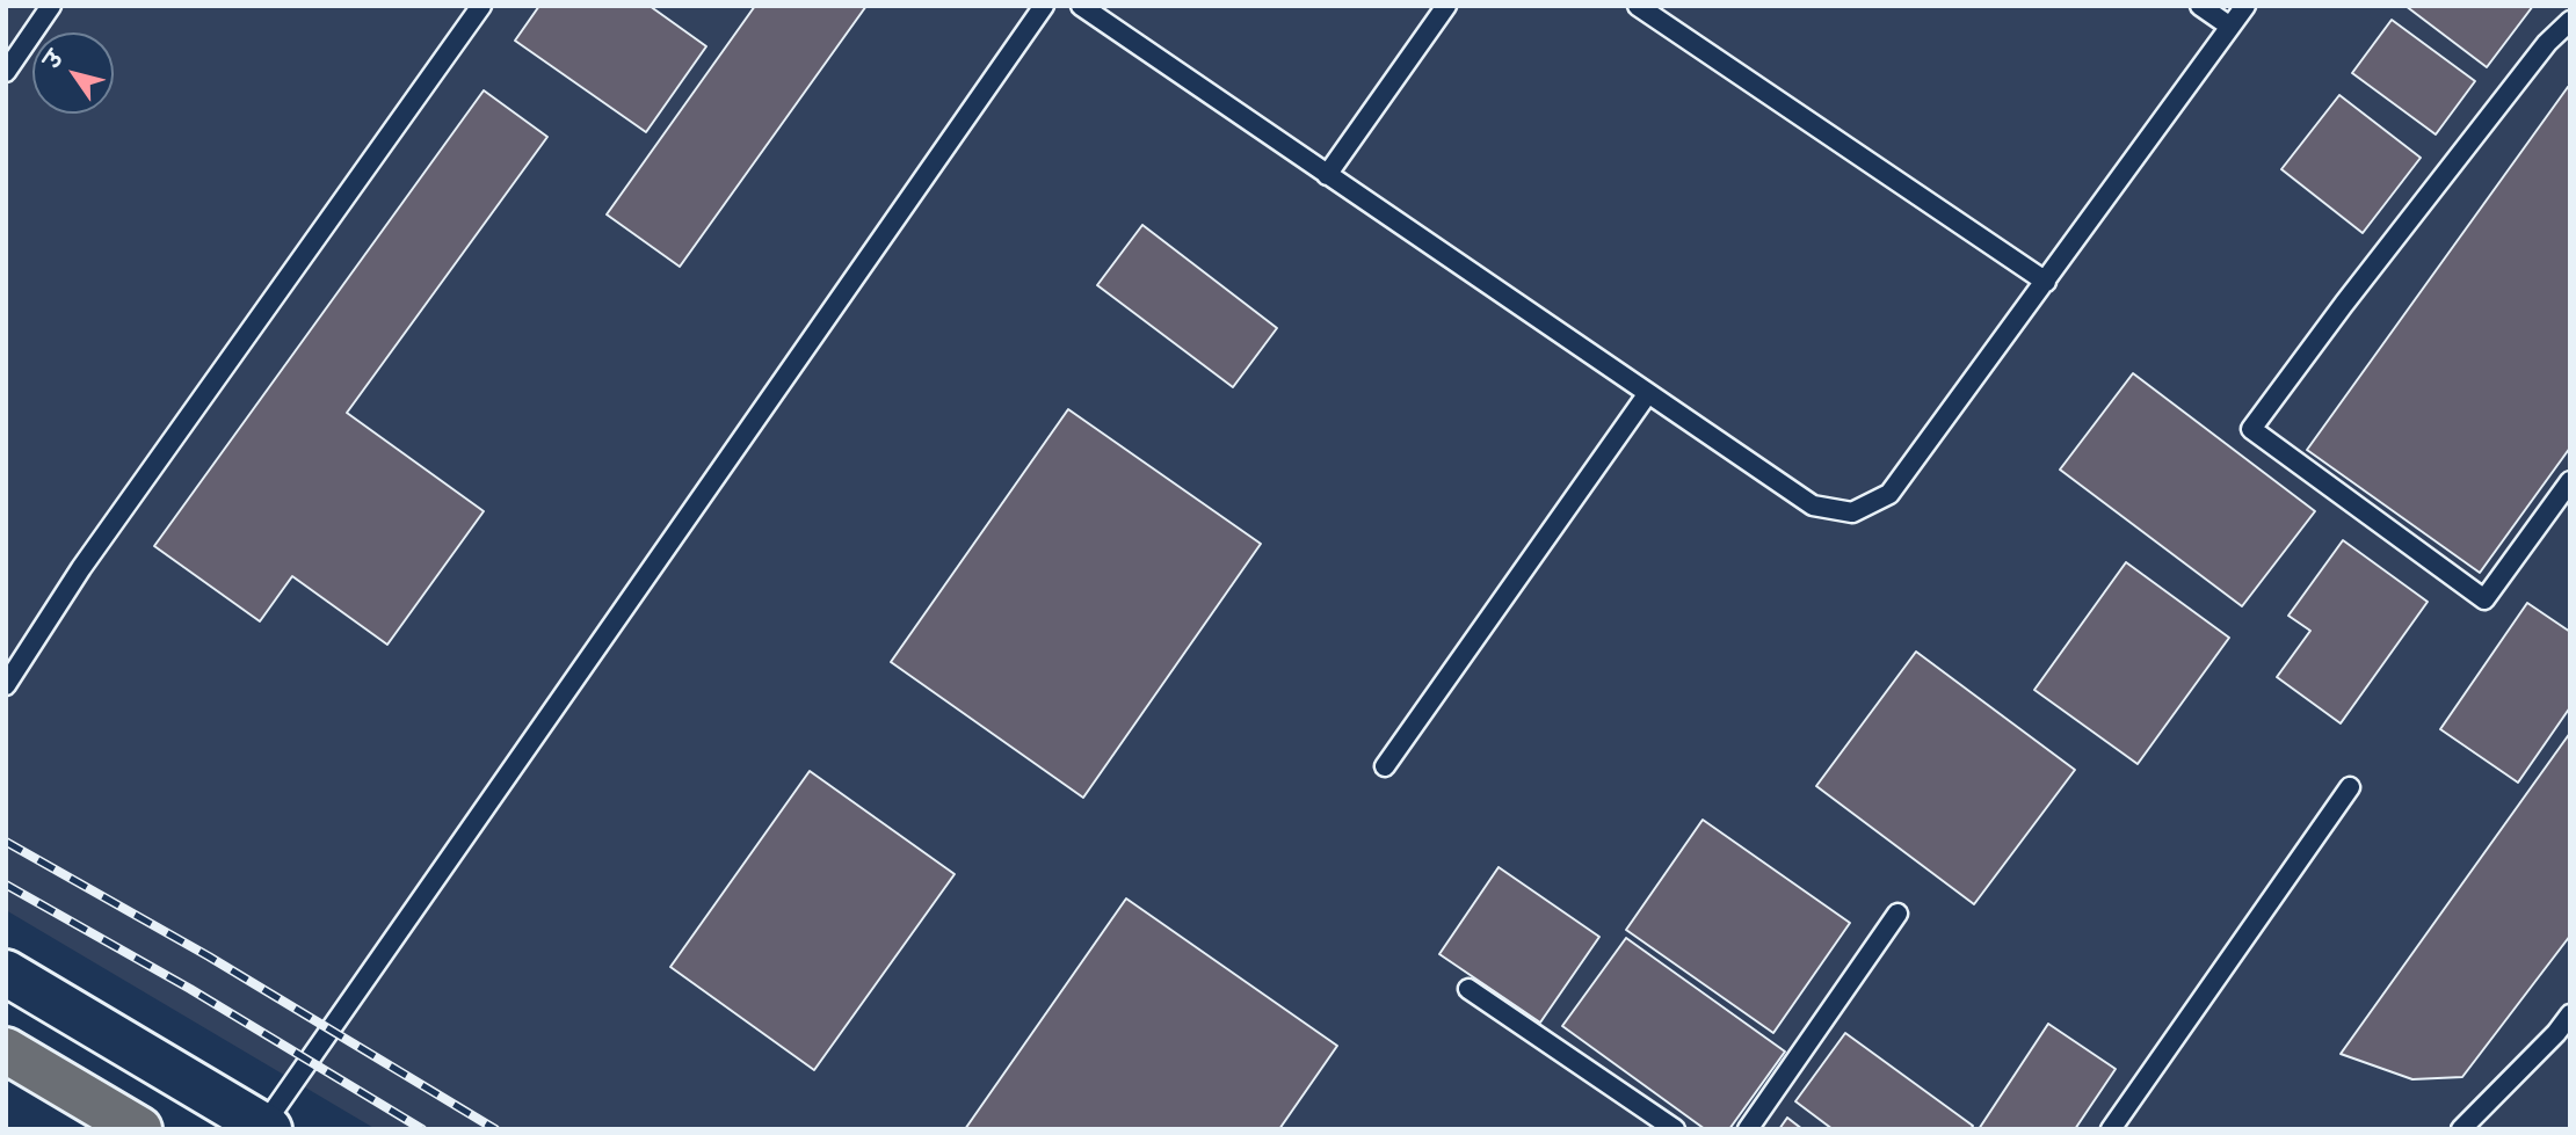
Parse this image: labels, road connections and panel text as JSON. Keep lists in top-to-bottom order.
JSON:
{
  "north": "top left"
}
